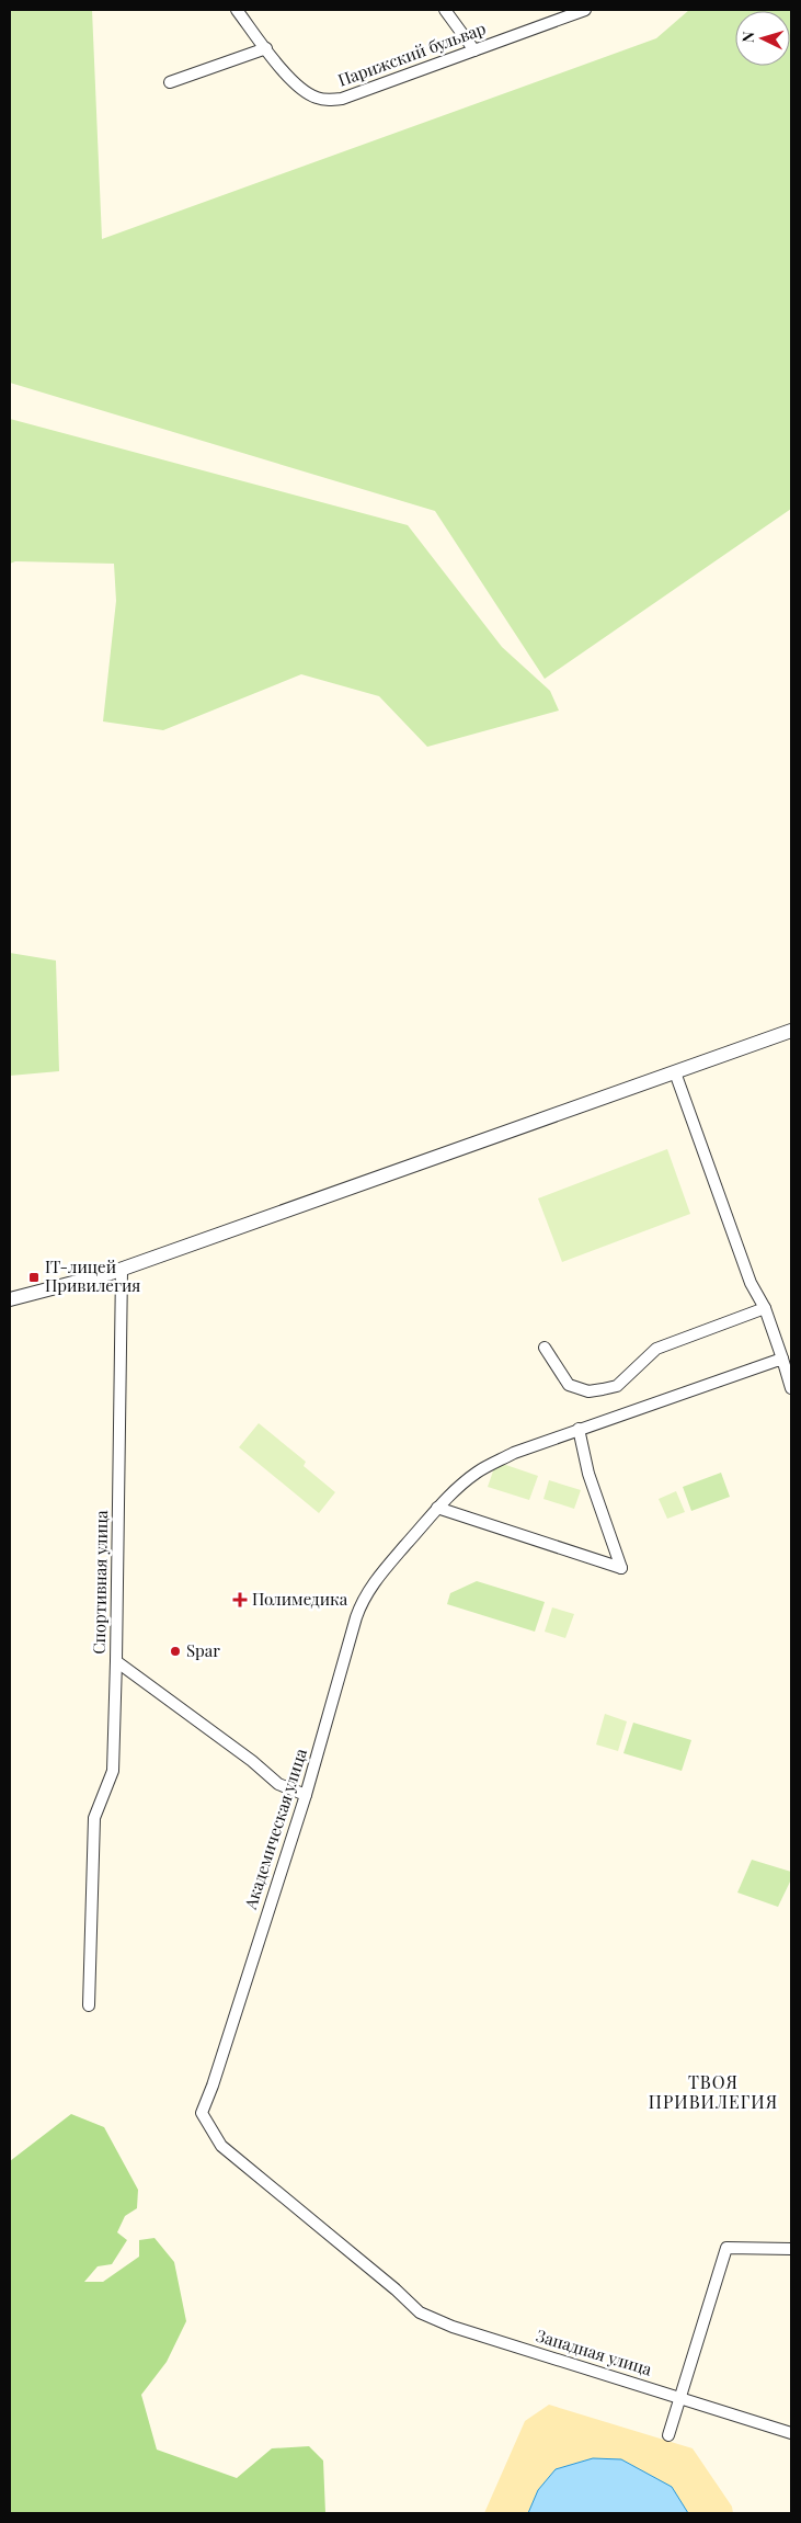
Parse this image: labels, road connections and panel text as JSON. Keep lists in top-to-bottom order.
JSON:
{
  "streets": {
    "street": [
      "Парижский бульвар",
      "Спортивная улица",
      "Академическая улица",
      "Западная улица"
    ]
  },
  "crossings": [
    ["Спортивная улица", "Академическая улица"],
    ["Академическая улица", "Западная улица"]
  ],
  "districts": ["ТВОЯ ПРИВИЛЕГИЯ"],
  "places": {
    "transit": ["IT-лицей Привилегия"],
    "health": ["Полимедика"],
    "other": ["Spar"]
  },
  "north": "left"
}
